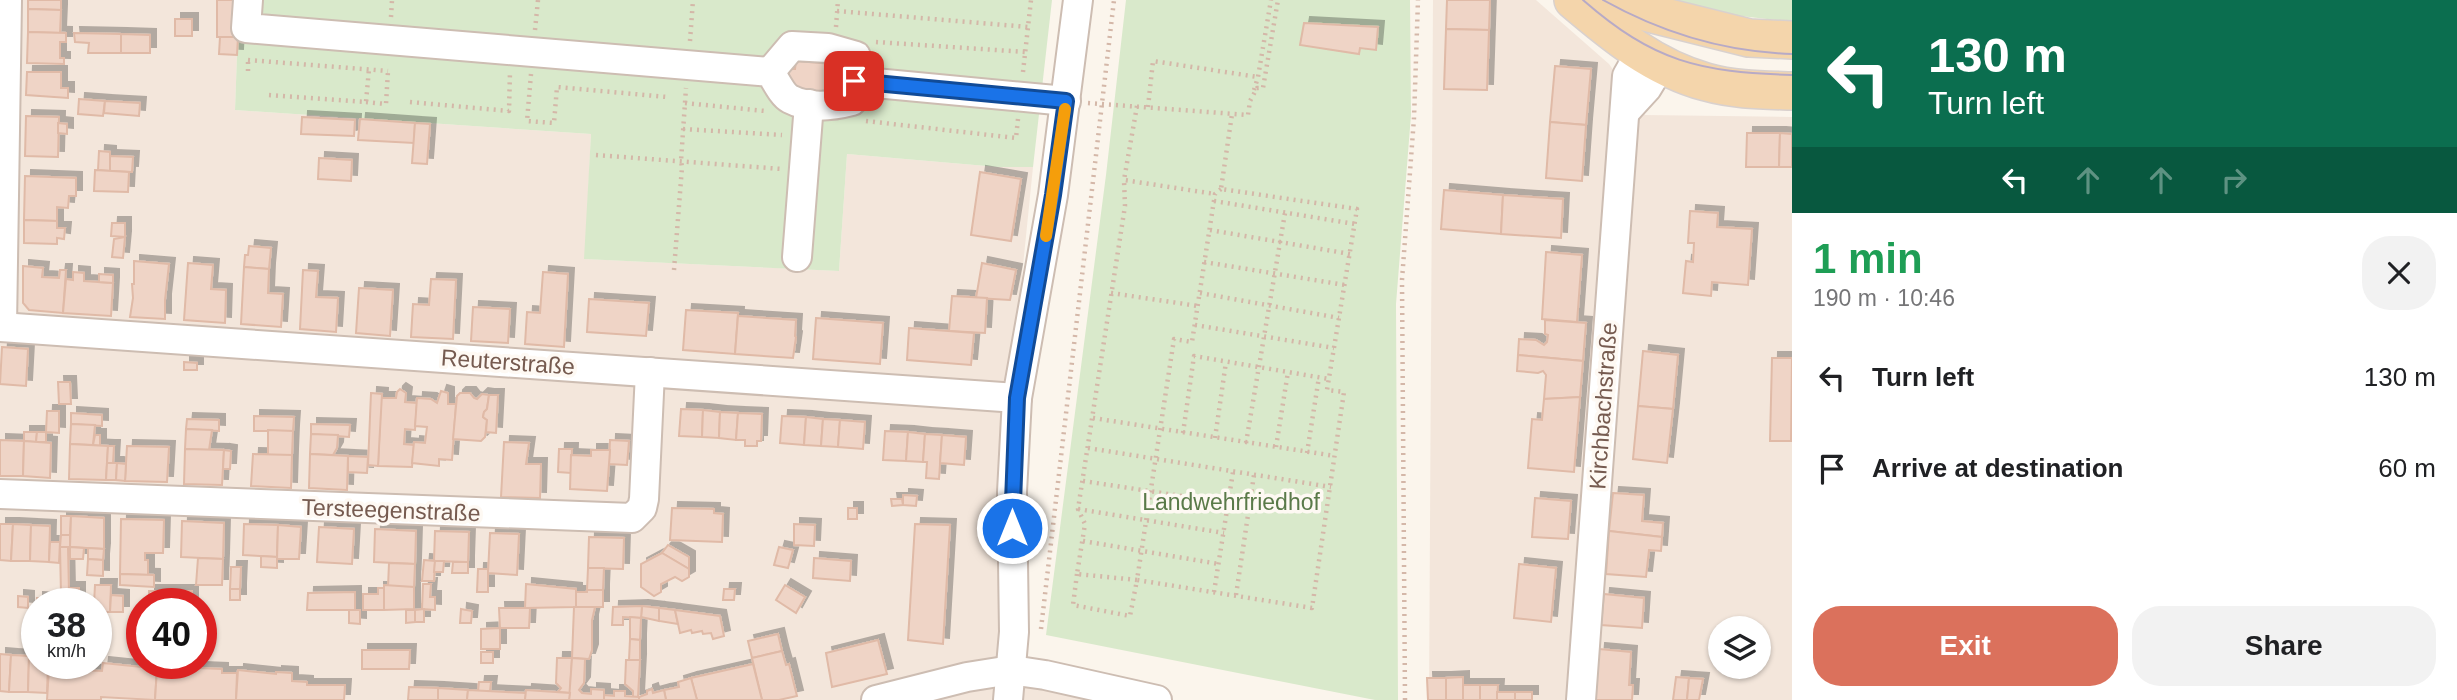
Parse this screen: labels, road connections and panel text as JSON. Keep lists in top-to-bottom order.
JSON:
{
  "streets": {
    "street": ["Reuterstraße", "Kirchbachstraße", "Tersteegenstraße"]
  },
  "crossings": [
    ["Reuterstraße", "Tersteegenstraße"]
  ],
  "parks": ["Landwehrfriedhof"],
  "page": {
    "turn": ["130 m", "Turn left"],
    "heading": ["1 min", "190 m · 10:46"],
    "list": [
      {
        "name": "Turn left",
        "value": "130 m"
      },
      {
        "name": "Arrive at destination",
        "value": "60 m"
      }
    ],
    "speed": "38 km/h",
    "limit": "40",
    "buttons": ["Exit", "Share"]
  }
}
